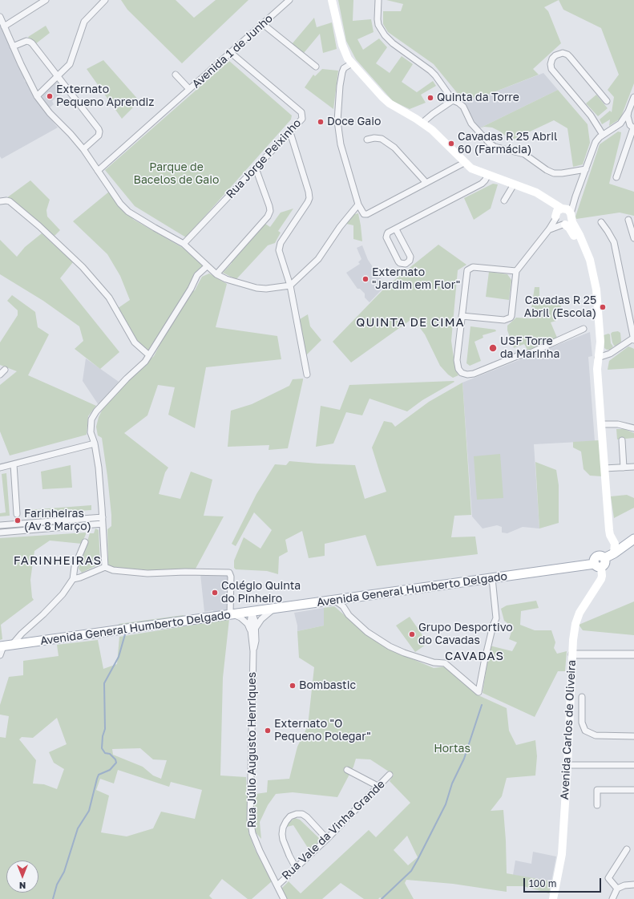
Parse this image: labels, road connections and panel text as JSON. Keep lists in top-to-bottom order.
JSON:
{
  "streets": {
    "main road": ["Avenida General Humberto Delgado", "Avenida Carlos de Oliveira"],
    "street": [
      "Avenida 1 de Junho",
      "Rua Jorge Peixinho",
      "Rua Júlio Augusto Henriques",
      "Rua Vale da Vinha Grande"
    ]
  },
  "crossings": [
    ["Avenida 1 de Junho", "Rua Jorge Peixinho"],
    ["Avenida General Humberto Delgado", "Avenida Carlos de Oliveira"],
    ["Avenida General Humberto Delgado", "Rua Júlio Augusto Henriques"],
    ["Rua Júlio Augusto Henriques", "Rua Vale da Vinha Grande"]
  ],
  "districts": ["QUINTA DE CIMA", "FARINHEIRAS", "CAVADAS"],
  "parks": ["Parque de Bacelos de Gaio", "Hortas"],
  "places": [
    "Externato Pequeno Aprendiz",
    "Quinta da Torre",
    "Doce Gaio",
    "Cavadas R 25 Abril 60 (Farmácia)",
    "Externato \"Jardim em Flor\"",
    "Cavadas R 25 Abril (Escola)",
    "USF Torre da Marinha",
    "Farinheiras (Av 8 Março)",
    "Colégio Quinta do Pinheiro",
    "Grupo Desportivo do Cavadas",
    "Bombastic",
    "Externato \"O Pequeno Polegar\""
  ],
  "scale_bar": "100 m",
  "north": "bottom"
}
